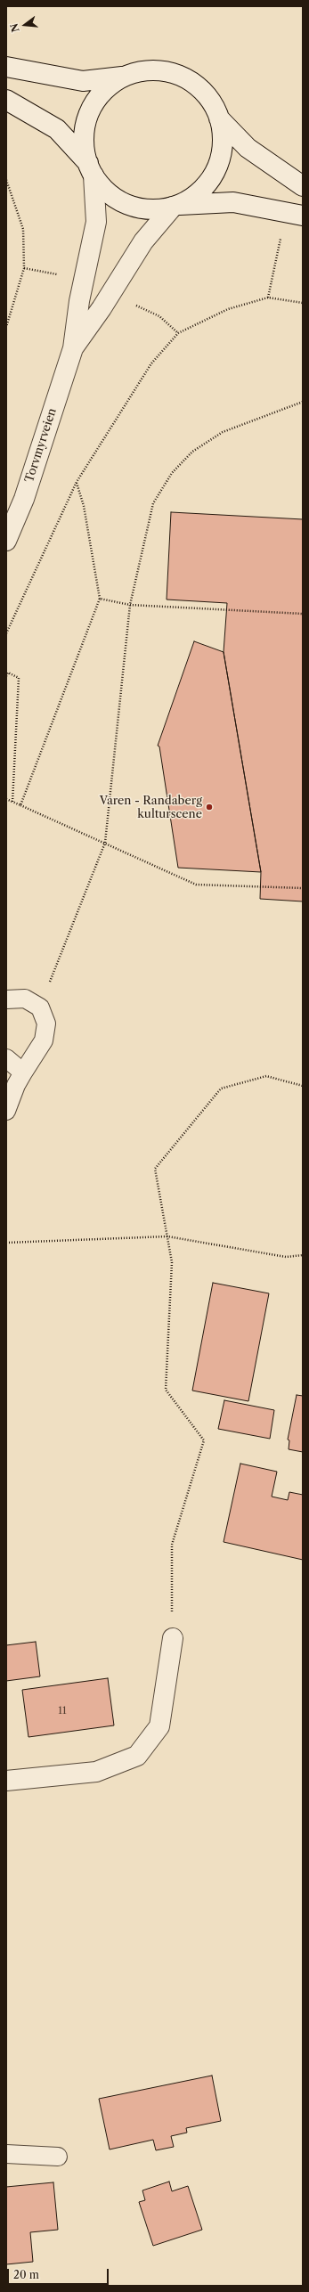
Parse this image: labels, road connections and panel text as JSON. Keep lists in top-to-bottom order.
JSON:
{
  "streets": {
    "main road": ["Torvmyrveien"]
  },
  "places": ["Varen - Randaberg kulturscene"],
  "house_numbers": ["11"],
  "scale_bar": "20 m",
  "north": "left"
}
